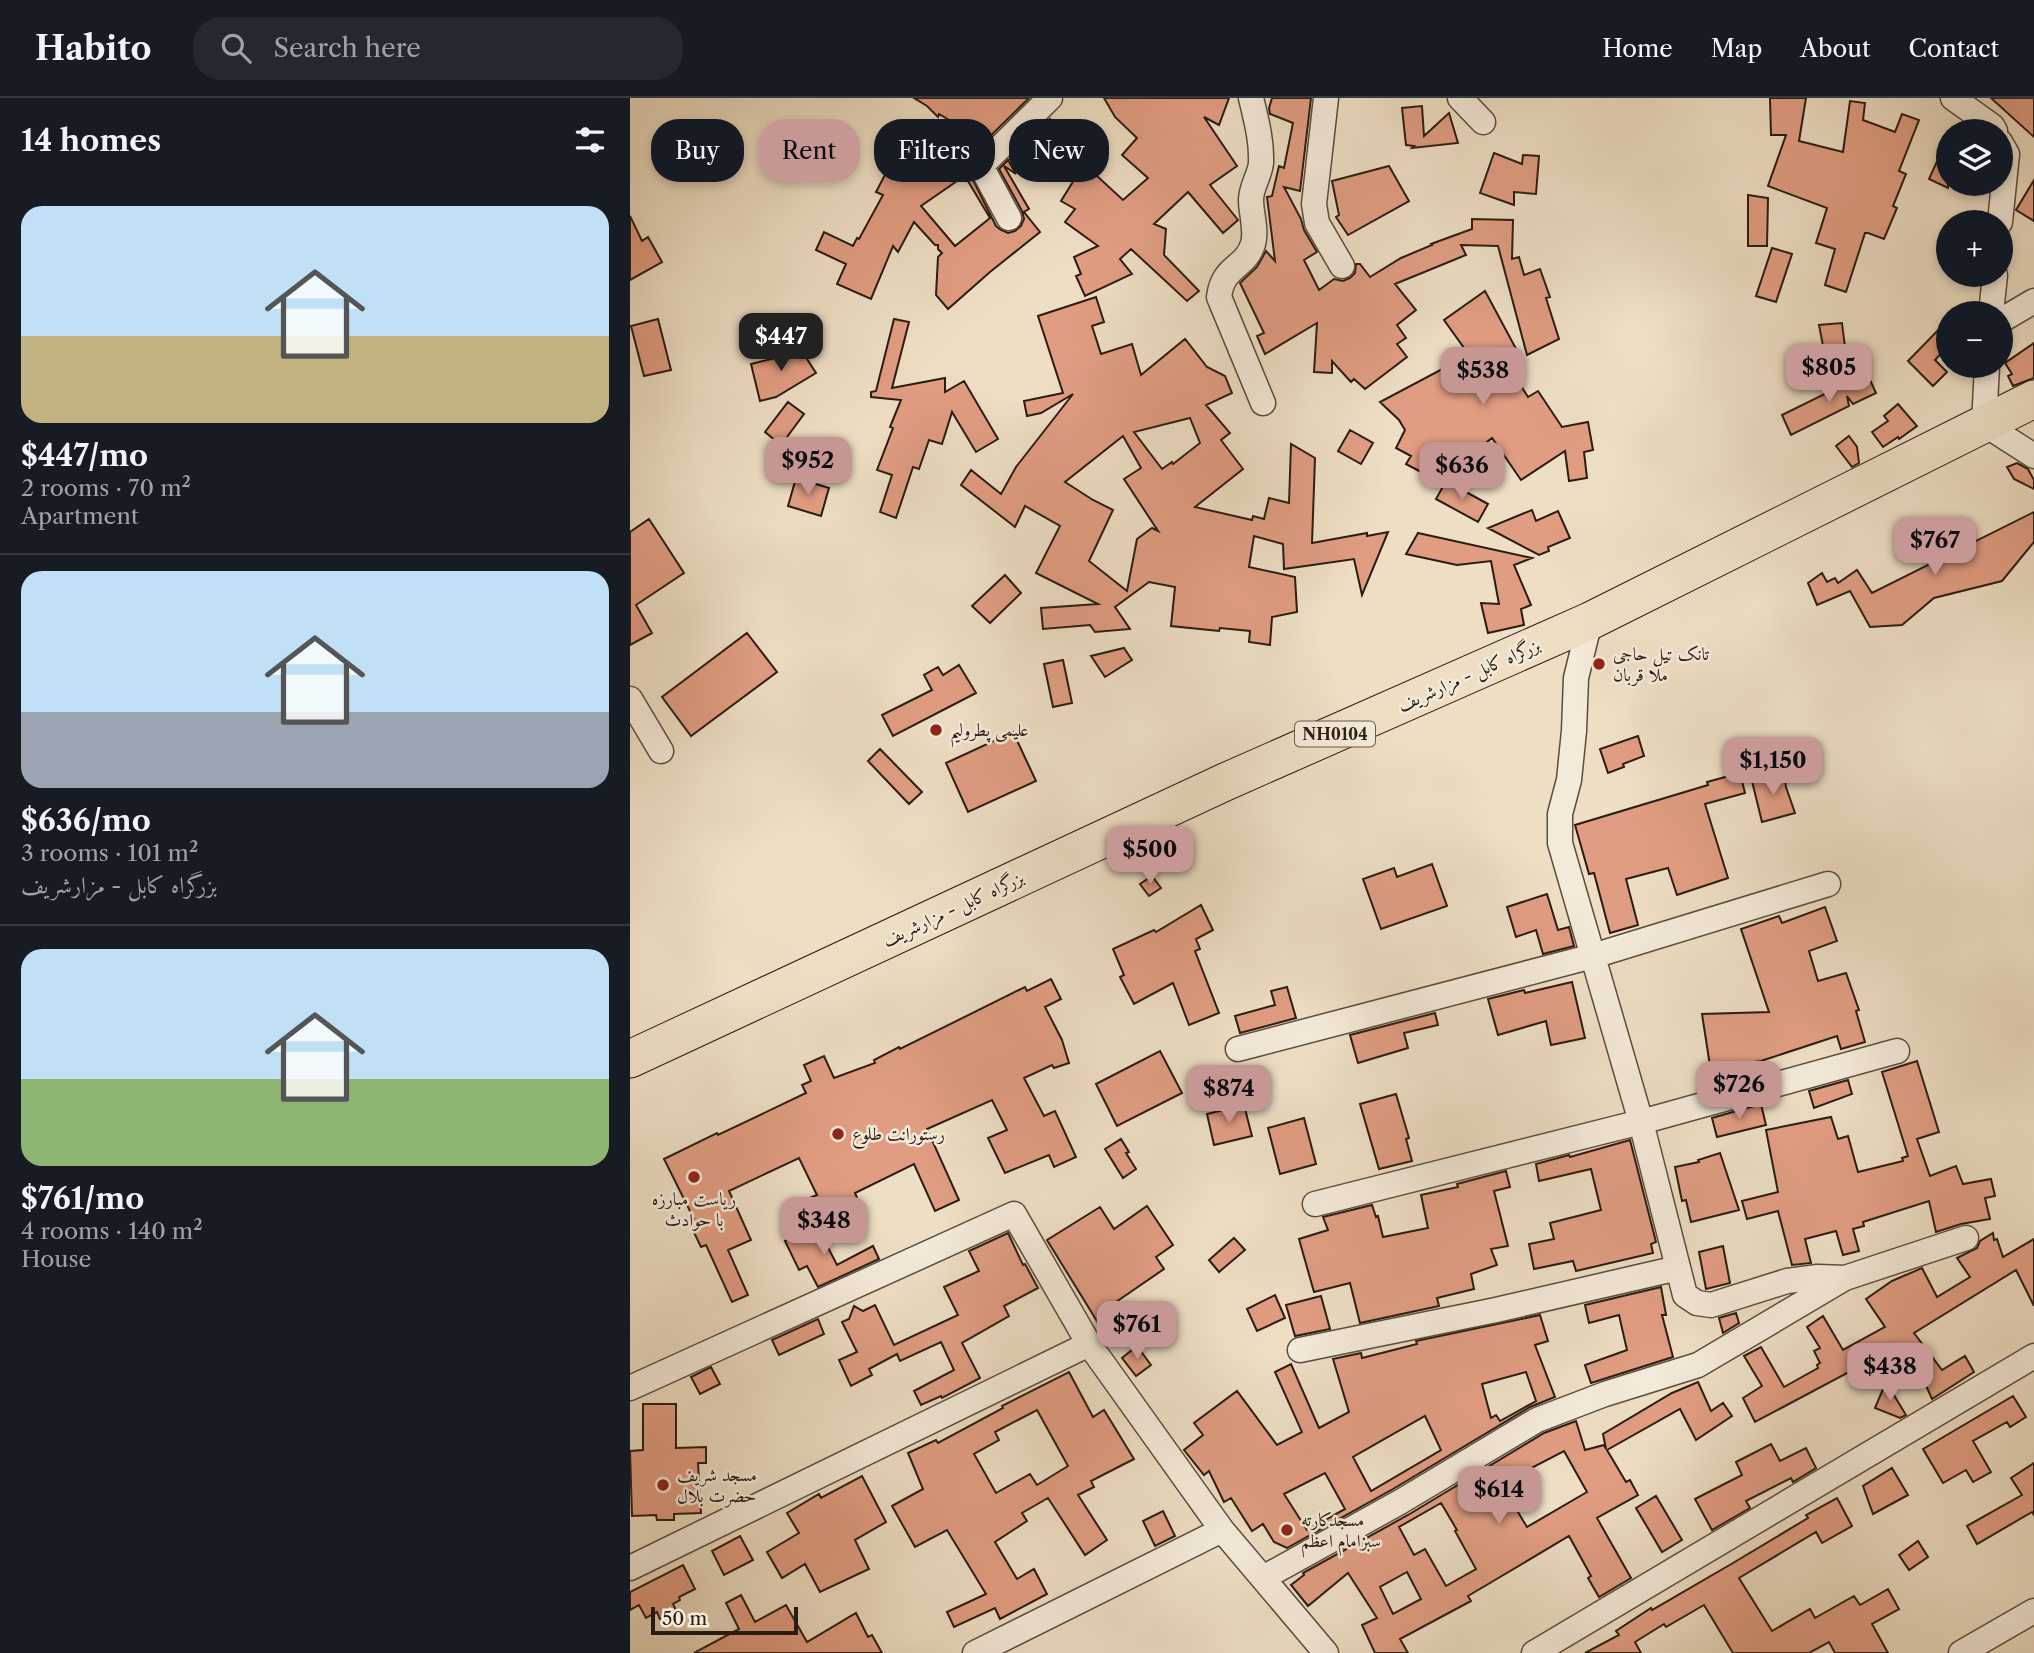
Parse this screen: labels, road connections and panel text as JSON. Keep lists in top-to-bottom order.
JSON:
{
  "streets": {
    "highway": ["بزرگراه کابل - مزارشریف", "NH0104"]
  },
  "places": [
    "تانک تیل حاجی ملا قربان",
    "علیمی پطرولیم",
    "رستورانت طلوع",
    "ریاست مبارزه با حوادث",
    "مسجد شریف حضرت بلال",
    "مسجدکارته سبزامام اعظم"
  ],
  "scale_bar": "50 m",
  "page": {
    "header": "Habito",
    "search": "Search here",
    "nav": [
      "Home",
      "Map",
      "About",
      "Contact"
    ],
    "heading": "14 homes",
    "map_buttons": ["+", "−"],
    "chip": [
      "Buy",
      "Rent",
      "Filters",
      "New"
    ],
    "list": [
      {
        "name": "$447/mo",
        "note": "2 rooms · 70 m² · Apartment"
      },
      {
        "name": "$636/mo",
        "note": "3 rooms · 101 m² · بزرگراه کابل - مزارشریف"
      },
      {
        "name": "$761/mo",
        "note": "4 rooms · 140 m² · House"
      }
    ],
    "price": [
      "$447",
      "$805",
      "$538",
      "$952",
      "$636",
      "$767",
      "$1,150",
      "$500",
      "$726",
      "$874",
      "$348",
      "$761",
      "$438",
      "$614"
    ],
    "scale": "50 m"
  }
}
